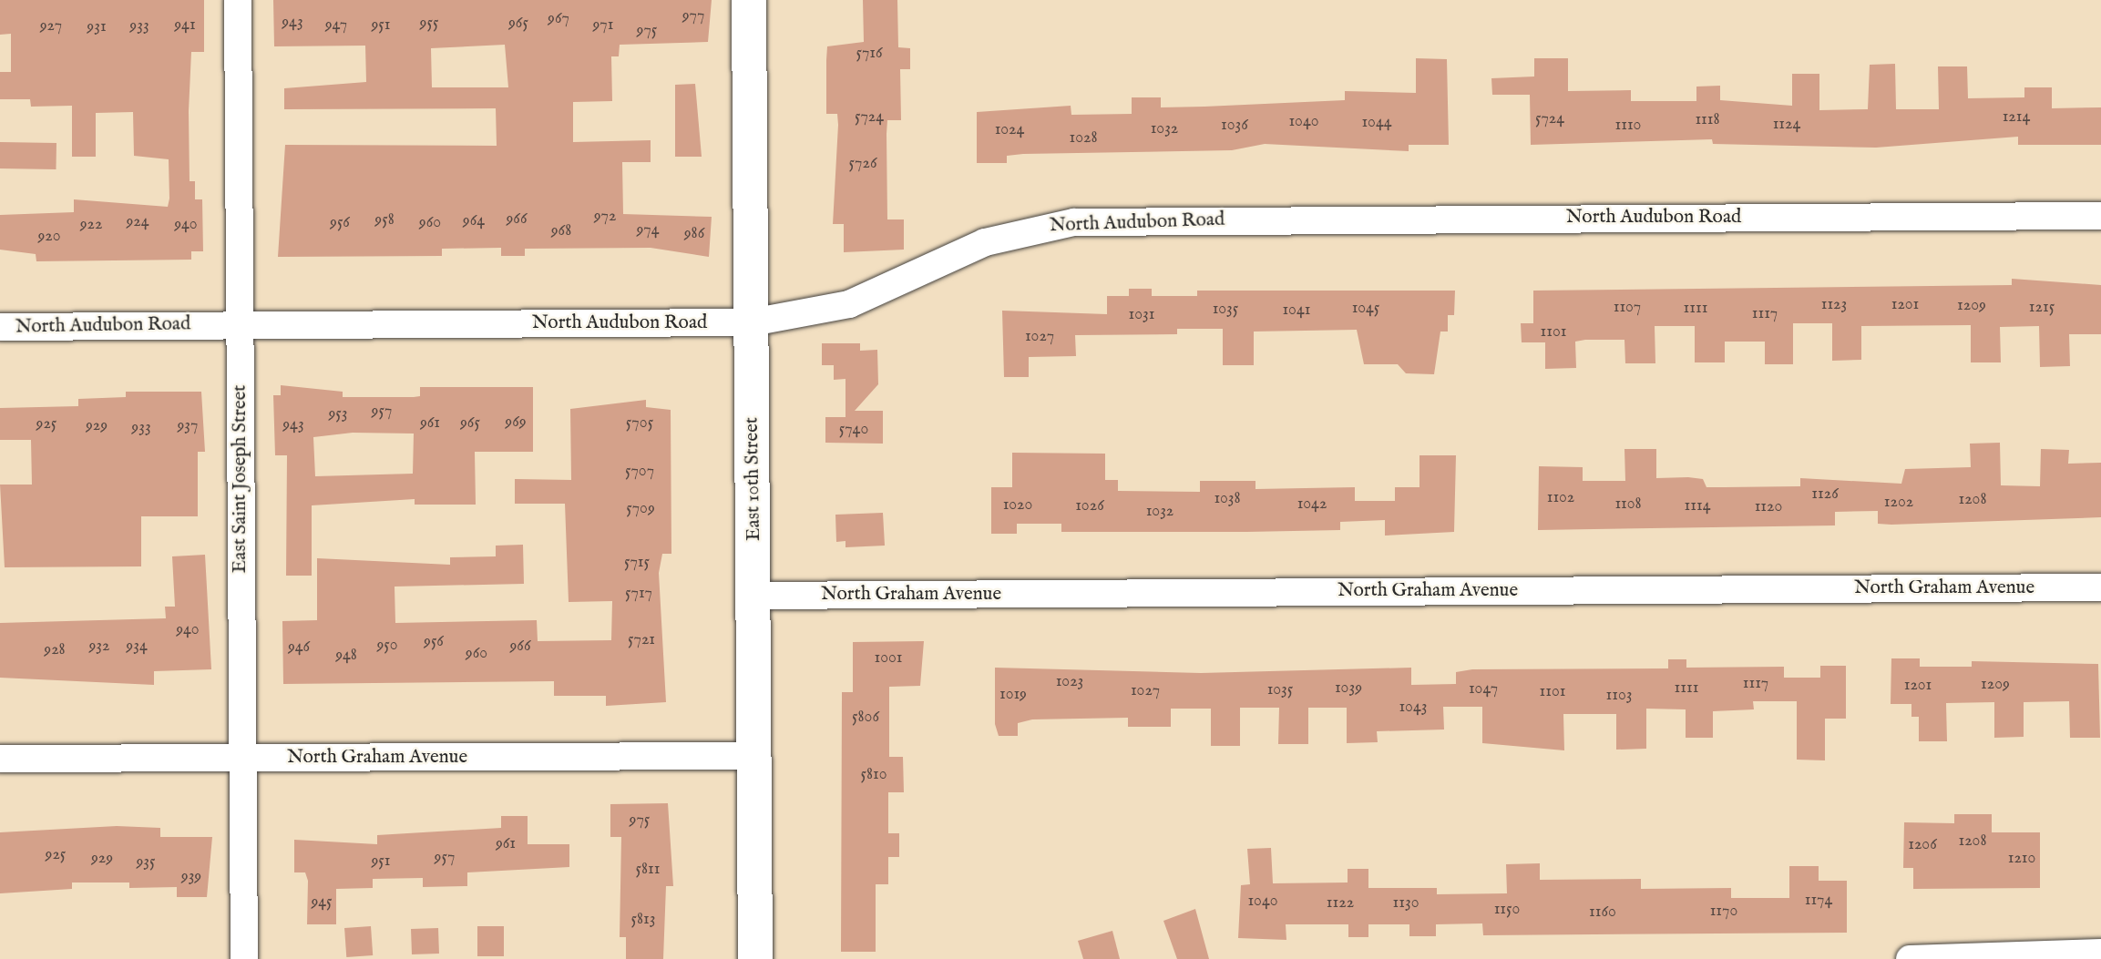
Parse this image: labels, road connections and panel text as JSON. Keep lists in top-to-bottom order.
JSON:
{
  "streets": {
    "main road": ["East 10th Street"],
    "street": ["North Audubon Road", "East Saint Joseph Street", "North Graham Avenue"]
  },
  "crossings": [
    ["North Audubon Road", "East Saint Joseph Street"],
    ["North Audubon Road", "East 10th Street"],
    ["East Saint Joseph Street", "North Graham Avenue"],
    ["East 10th Street", "North Graham Avenue"]
  ],
  "house_numbers": [
    "977",
    "967",
    "943",
    "955",
    "965",
    "941",
    "947",
    "951",
    "971",
    "927",
    "933",
    "931",
    "975",
    "5716",
    "5724",
    "1214",
    "5724",
    "1118",
    "1040",
    "1044",
    "1124",
    "1036",
    "1110",
    "1032",
    "1024",
    "1028",
    "5726",
    "972",
    "966",
    "958",
    "964",
    "924",
    "956",
    "960",
    "922",
    "940",
    "974",
    "968",
    "986",
    "920",
    "1123",
    "1201",
    "1209",
    "1107",
    "1215",
    "1045",
    "1111",
    "1035",
    "1041",
    "1117",
    "1031",
    "1101",
    "1027",
    "957",
    "953",
    "969",
    "961",
    "965",
    "5705",
    "925",
    "943",
    "929",
    "937",
    "933",
    "5740",
    "5707",
    "1126",
    "1102",
    "1038",
    "1208",
    "1202",
    "1042",
    "1108",
    "1020",
    "1026",
    "1114",
    "1120",
    "5709",
    "1032",
    "5715",
    "5717",
    "940",
    "5721",
    "956",
    "950",
    "932",
    "934",
    "966",
    "946",
    "928",
    "960",
    "948",
    "1001",
    "1023",
    "1117",
    "1209",
    "1201",
    "1039",
    "1111",
    "1047",
    "1035",
    "1027",
    "1101",
    "1019",
    "1103",
    "1043",
    "5806",
    "5810",
    "975",
    "1208",
    "961",
    "1206",
    "925",
    "957",
    "929",
    "1210",
    "951",
    "935",
    "5811",
    "939",
    "1174",
    "1040",
    "945",
    "1122",
    "1130",
    "1150",
    "1170",
    "1160",
    "5813"
  ]
}
